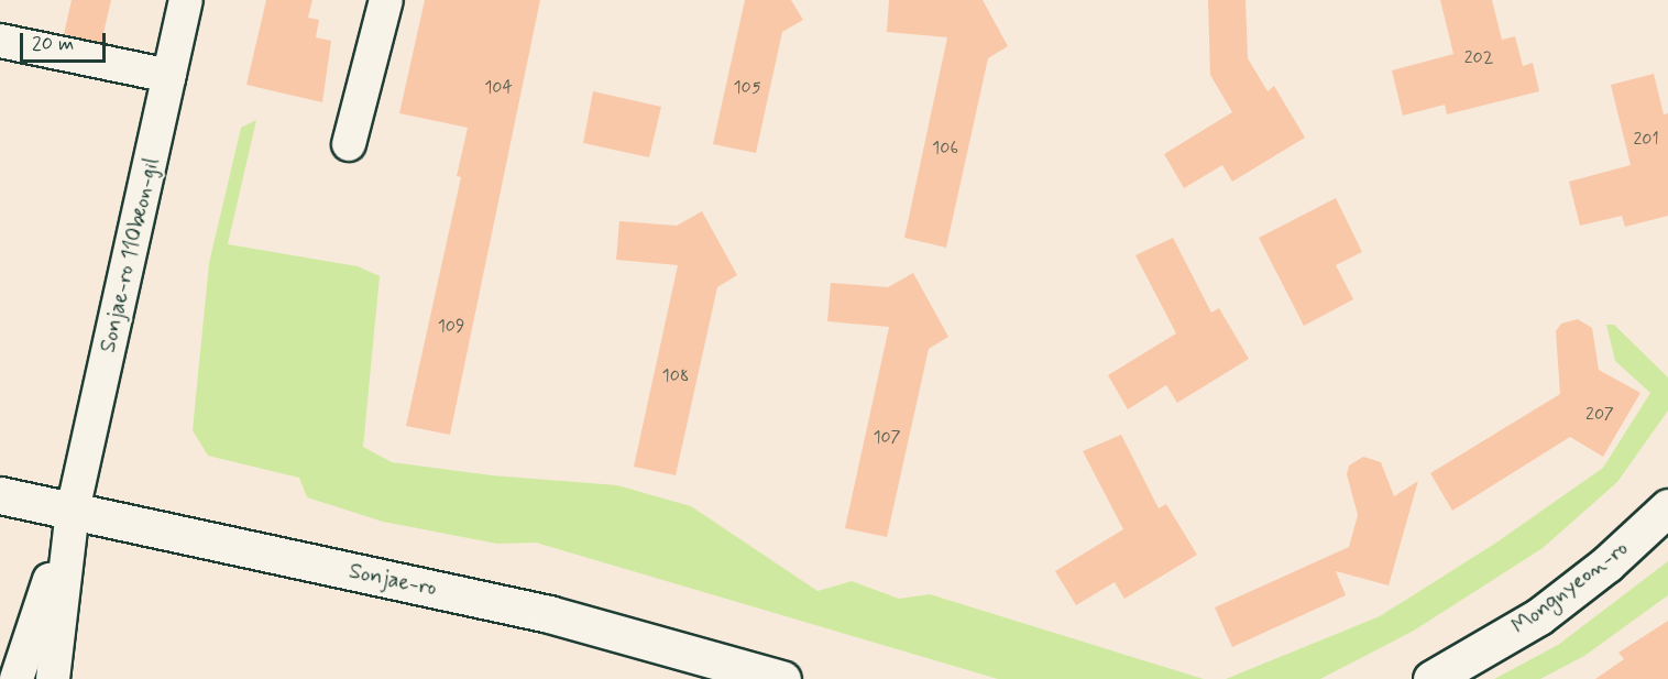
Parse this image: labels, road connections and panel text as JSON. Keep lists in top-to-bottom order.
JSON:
{
  "streets": {
    "main road": ["Sonjae-ro", "Mongnyeon-ro"],
    "street": ["Sonjae-ro 110beon-gil"]
  },
  "crossings": [
    ["Sonjae-ro 110beon-gil", "Sonjae-ro"]
  ],
  "house_numbers": [
    "202",
    "104",
    "105",
    "201",
    "106",
    "109",
    "108",
    "207",
    "107"
  ],
  "scale_bar": "20 m"
}
